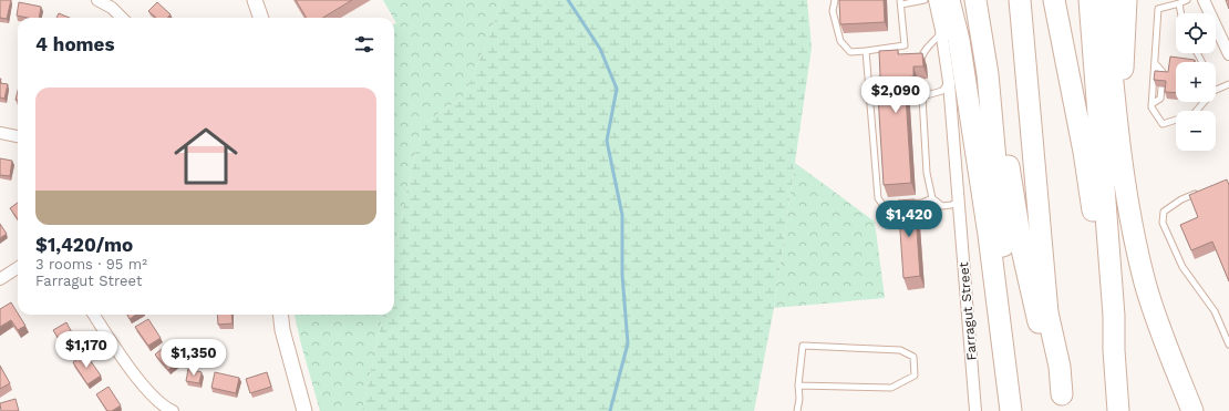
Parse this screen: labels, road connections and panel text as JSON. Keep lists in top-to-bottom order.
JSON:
{
  "streets": {
    "street": ["Farragut Street"]
  },
  "page": {
    "map_buttons": ["+", "−"],
    "heading": "4 homes",
    "list": [
      {
        "name": "$1,420/mo",
        "note": "3 rooms · 95 m² · Farragut Street"
      }
    ],
    "price": [
      "$2,090",
      "$1,420",
      "$1,170",
      "$1,350"
    ]
  }
}
